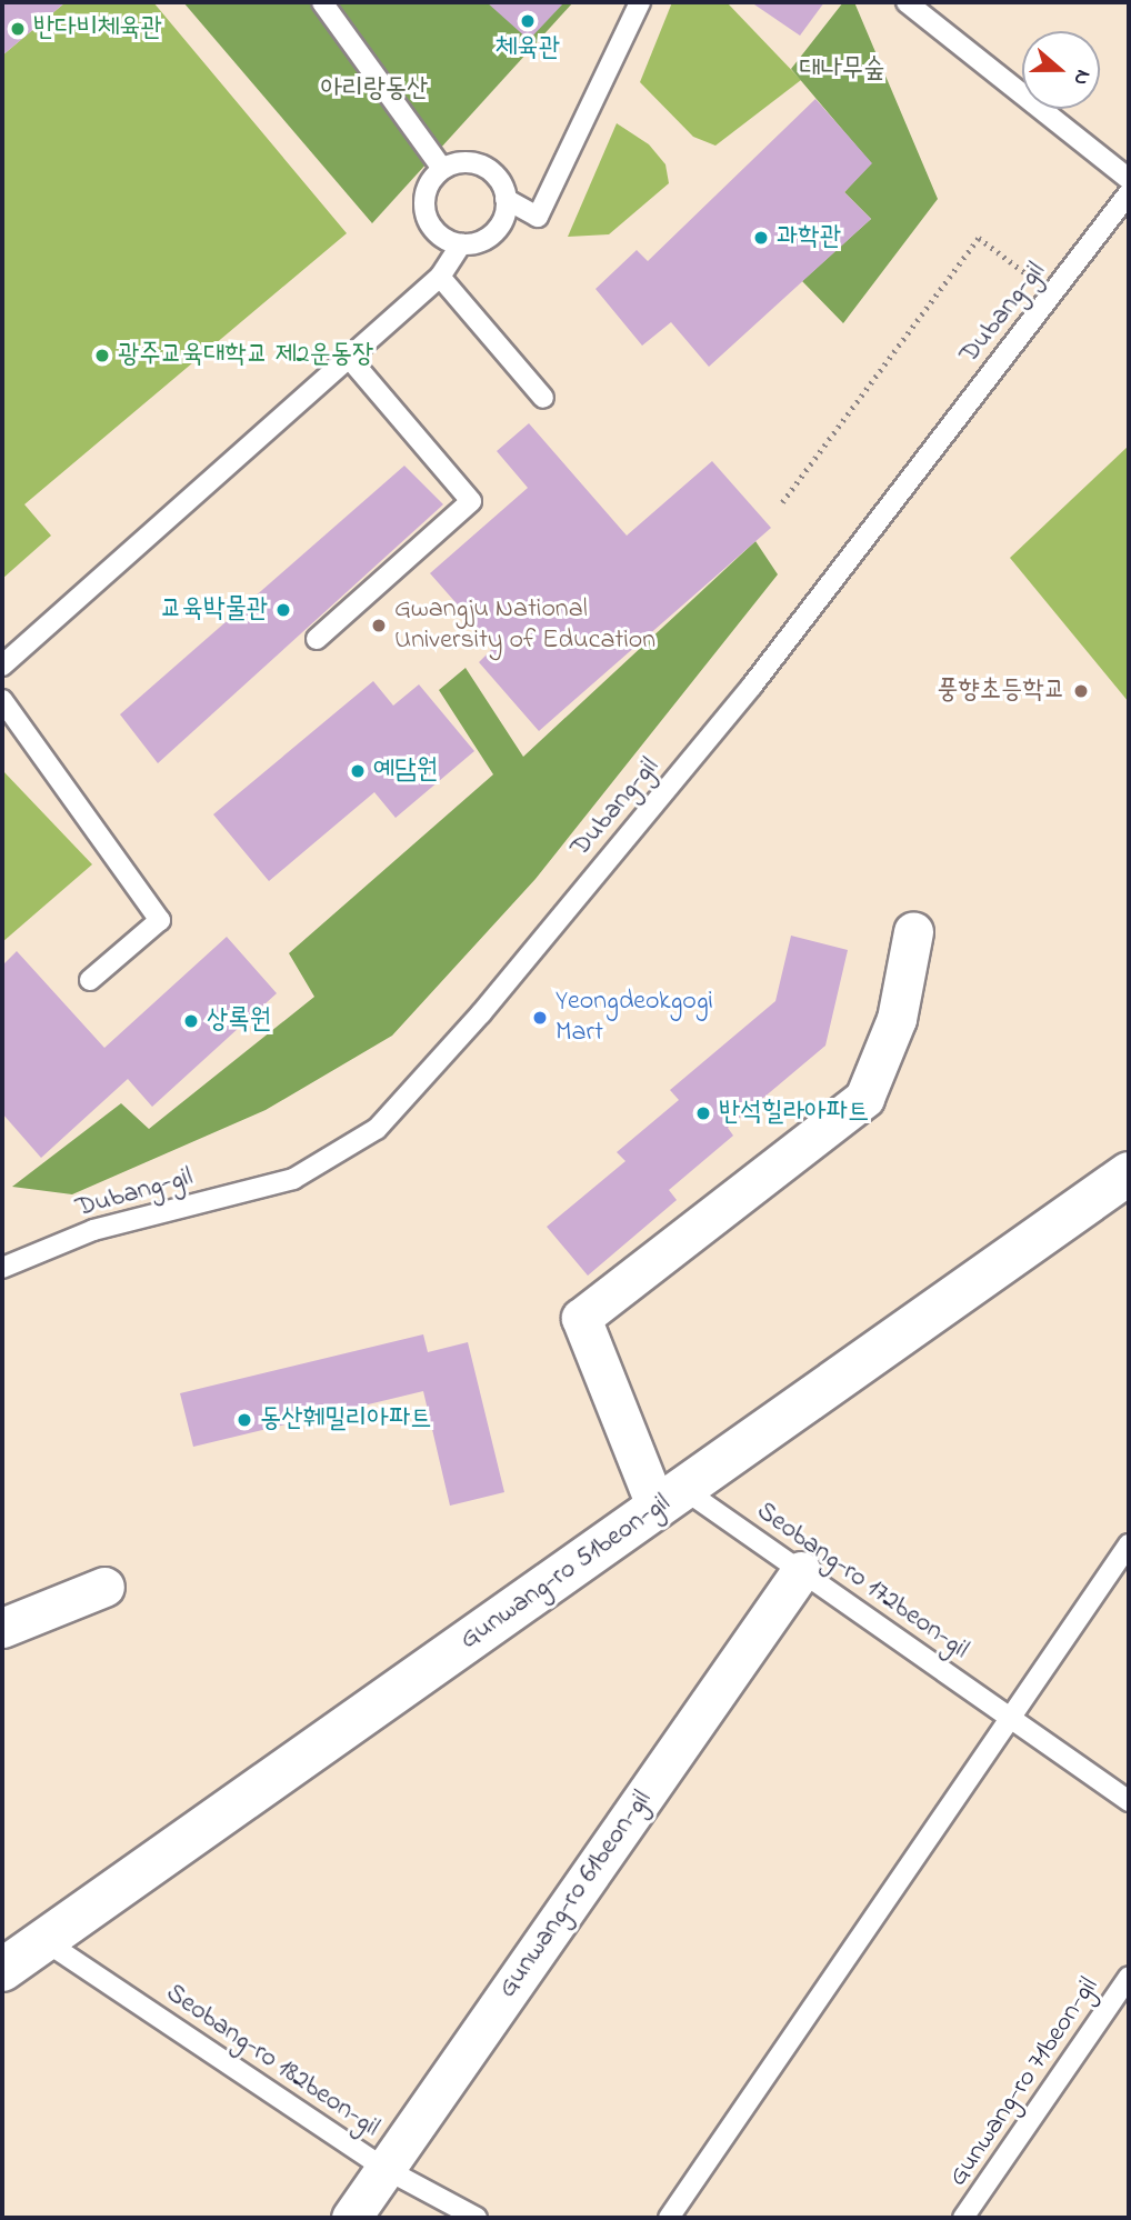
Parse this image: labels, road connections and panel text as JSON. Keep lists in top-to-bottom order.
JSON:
{
  "streets": {
    "street": ["Gunwang-ro 51beon-gil", "Gunwang-ro 61beon-gil"],
    "lane": [
      "Dubang-gil",
      "Seobang-ro 172beon-gil",
      "Seobang-ro 182beon-gil",
      "Gunwang-ro 71beon-gil"
    ]
  },
  "crossings": [
    ["Gunwang-ro 51beon-gil", "Seobang-ro 172beon-gil"],
    ["Gunwang-ro 51beon-gil", "Seobang-ro 182beon-gil"],
    ["Seobang-ro 172beon-gil", "Gunwang-ro 61beon-gil"],
    ["Gunwang-ro 61beon-gil", "Seobang-ro 182beon-gil"]
  ],
  "parks": ["대나무숲", "아리랑동산"],
  "places": [
    "체육관",
    "반다비체육관",
    "과학관",
    "광주교육대학교 제2운동장",
    "교육박물관",
    "Gwangju National University of Education",
    "풍향초등학교",
    "예담원",
    "Yeongdeokgogi Mart",
    "상록원",
    "반석힐라아파트",
    "동산훼밀리아파트"
  ],
  "north": "right"
}
